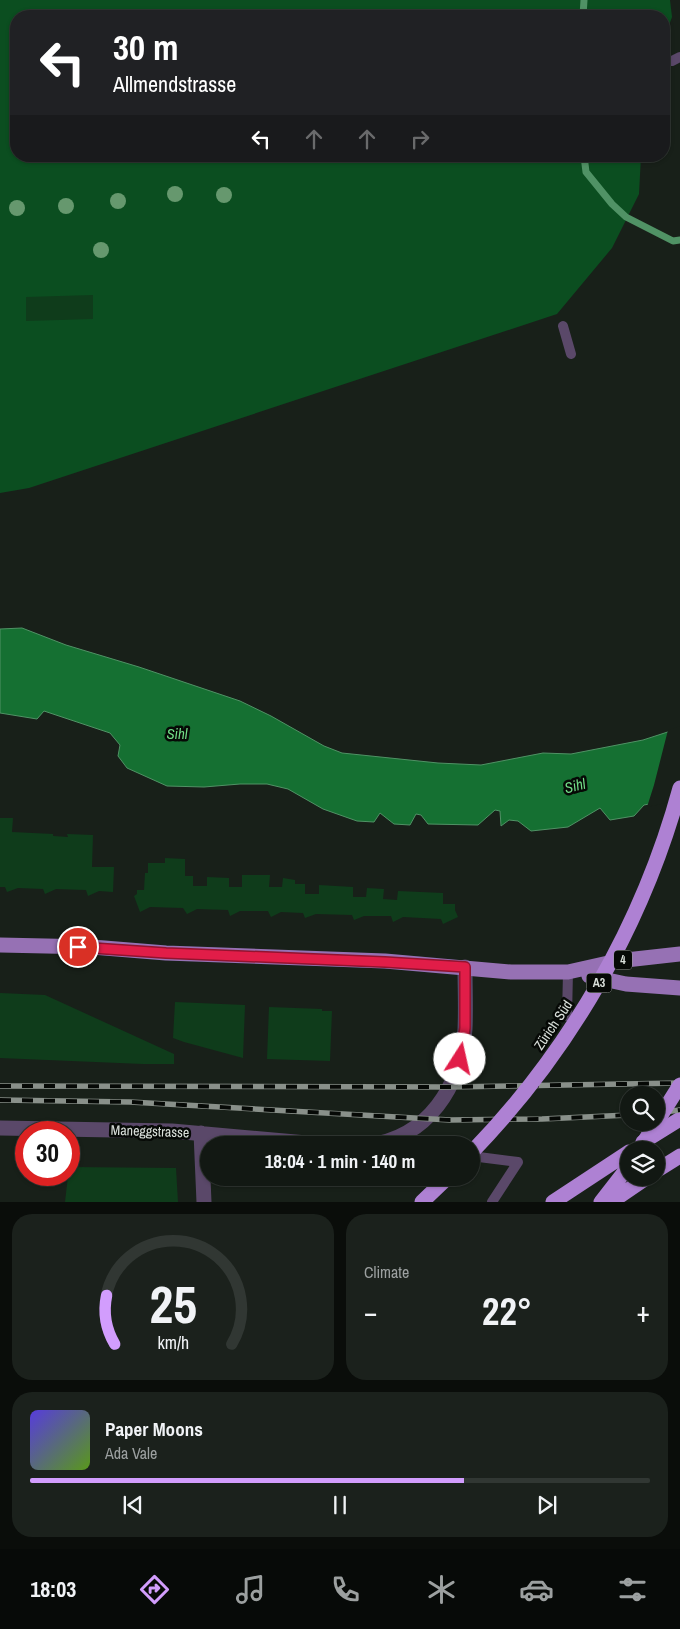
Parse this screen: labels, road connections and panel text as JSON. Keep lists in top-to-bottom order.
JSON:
{
  "streets": {
    "highway": ["A3", "Zürich Süd"],
    "main road": ["4"],
    "street": ["Maneggstrasse"]
  },
  "water": ["Sihl"],
  "page": {
    "turn": ["30 m", "Allmendstrasse"],
    "limit": "30",
    "trip": "18:04 · 1 min · 140 m",
    "tile": "Climate",
    "heat": ["−", "22°", "+"],
    "song": ["Paper Moons", "Ada Vale"],
    "tabs": "18:03",
    "gauge": ["25", "km/h"]
  }
}
